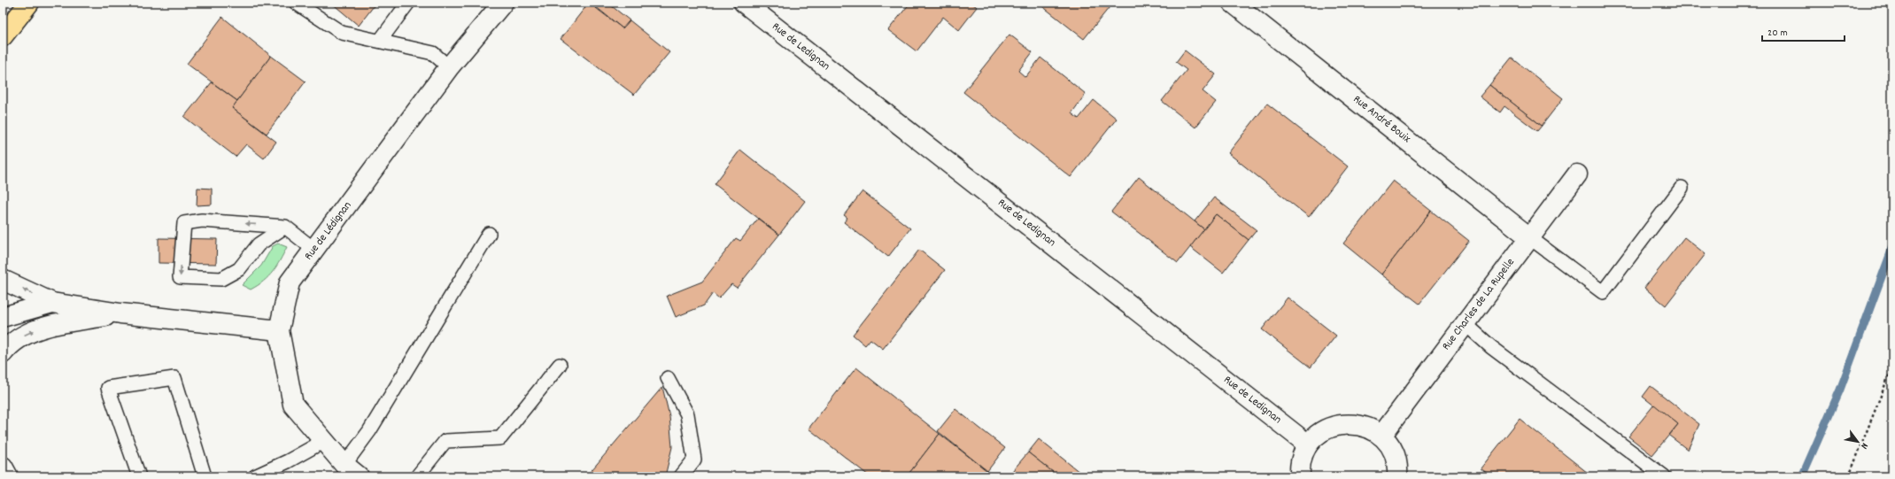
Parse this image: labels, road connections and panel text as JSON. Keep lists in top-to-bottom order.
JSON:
{
  "streets": {
    "street": [
      "Rue de Ledignan",
      "Rue André Bouix",
      "Rue de Lédignan",
      "Rue Charles de La Rupelle"
    ]
  },
  "crossings": [
    ["Rue André Bouix", "Rue Charles de La Rupelle"]
  ],
  "scale_bar": "20 m",
  "north": "bottom right"
}
